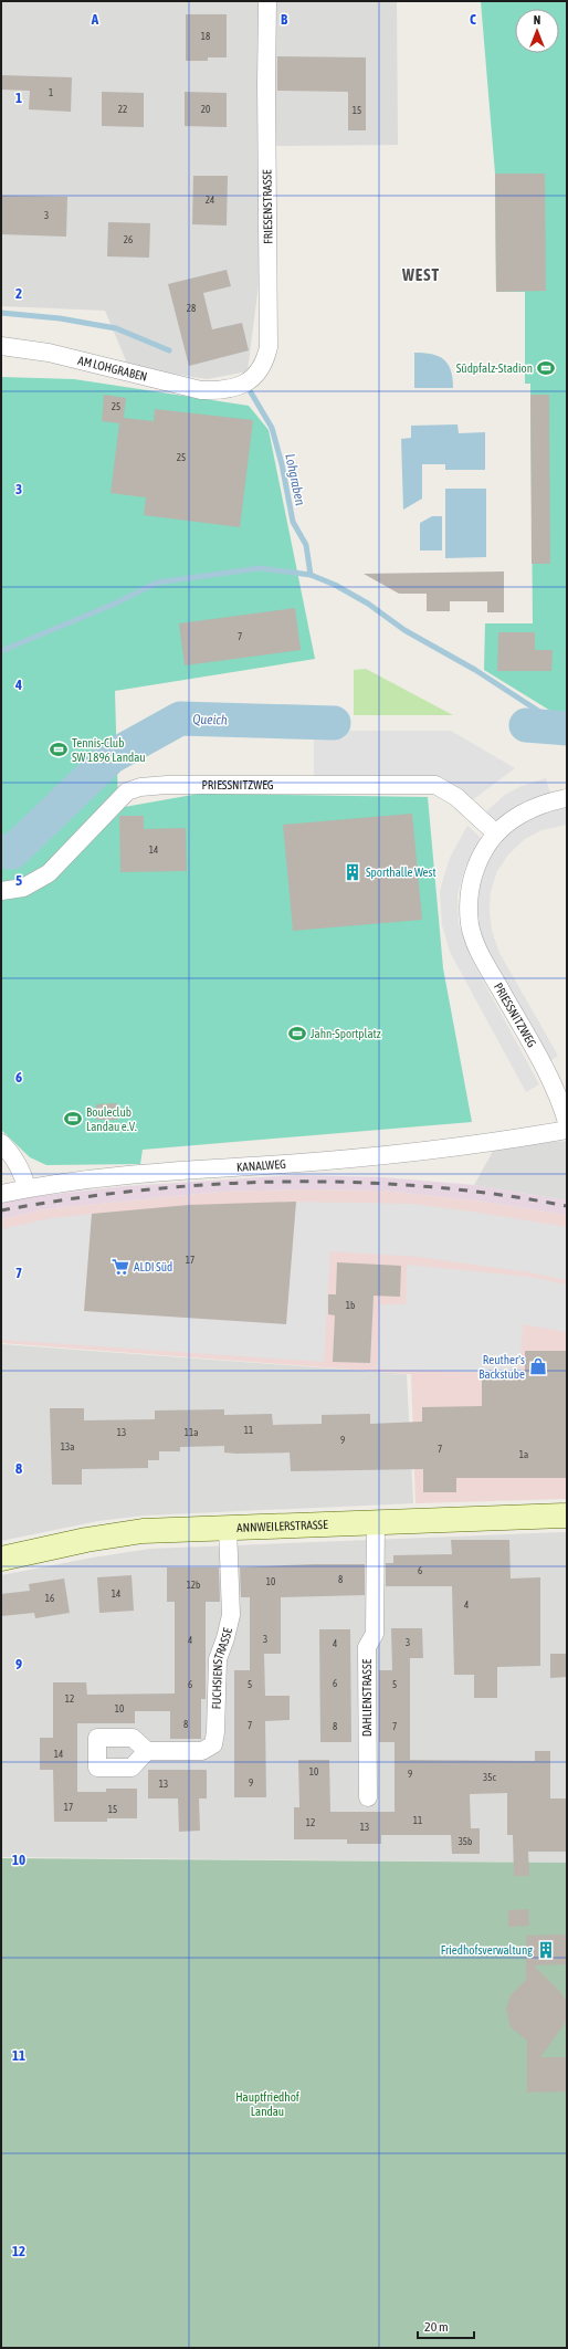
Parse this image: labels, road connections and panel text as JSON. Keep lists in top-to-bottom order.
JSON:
{
  "streets": {
    "street": [
      "FRIESENSTRASSE",
      "AM LOHGRABEN",
      "PRIESSNITZWEG",
      "KANALWEG",
      "ANNWEILERSTRASSE",
      "FUCHSIENSTRASSE",
      "DAHLIENSTRASSE"
    ]
  },
  "crossings": [
    ["FRIESENSTRASSE", "AM LOHGRABEN"],
    ["ANNWEILERSTRASSE", "FUCHSIENSTRASSE"],
    ["ANNWEILERSTRASSE", "DAHLIENSTRASSE"]
  ],
  "districts": ["WEST"],
  "water": ["Lohgraben", "Queich"],
  "parks": ["Hauptfriedhof Landau"],
  "places": {
    "sports": [
      "Südpfalz-Stadion",
      "Tennis-Club SW 1896 Landau",
      "Jahn-Sportplatz",
      "Bouleclub Landau e.V."
    ],
    "building": ["Sporthalle West", "Friedhofsverwaltung"],
    "supermarket": ["ALDI Süd"],
    "shop": ["Reuther's Backstube"]
  },
  "house_numbers": [
    "18",
    "1",
    "22",
    "20",
    "15",
    "24",
    "3",
    "26",
    "28",
    "25",
    "25",
    "7",
    "14",
    "17",
    "1b",
    "11",
    "13",
    "11a",
    "9",
    "13a",
    "7",
    "1a",
    "6",
    "8",
    "10",
    "12b",
    "14",
    "16",
    "4",
    "3",
    "4",
    "3",
    "4",
    "6",
    "6",
    "5",
    "5",
    "12",
    "10",
    "8",
    "7",
    "8",
    "7",
    "14",
    "10",
    "9",
    "35c",
    "9",
    "13",
    "17",
    "15",
    "11",
    "12",
    "13",
    "35b"
  ],
  "scale_bar": "20 m",
  "north": "top",
  "grid": {
    "columns": ["A", "B", "C"],
    "rows": [
      "1",
      "2",
      "3",
      "4",
      "5",
      "6",
      "7",
      "8",
      "9",
      "10",
      "11",
      "12"
    ]
  }
}
